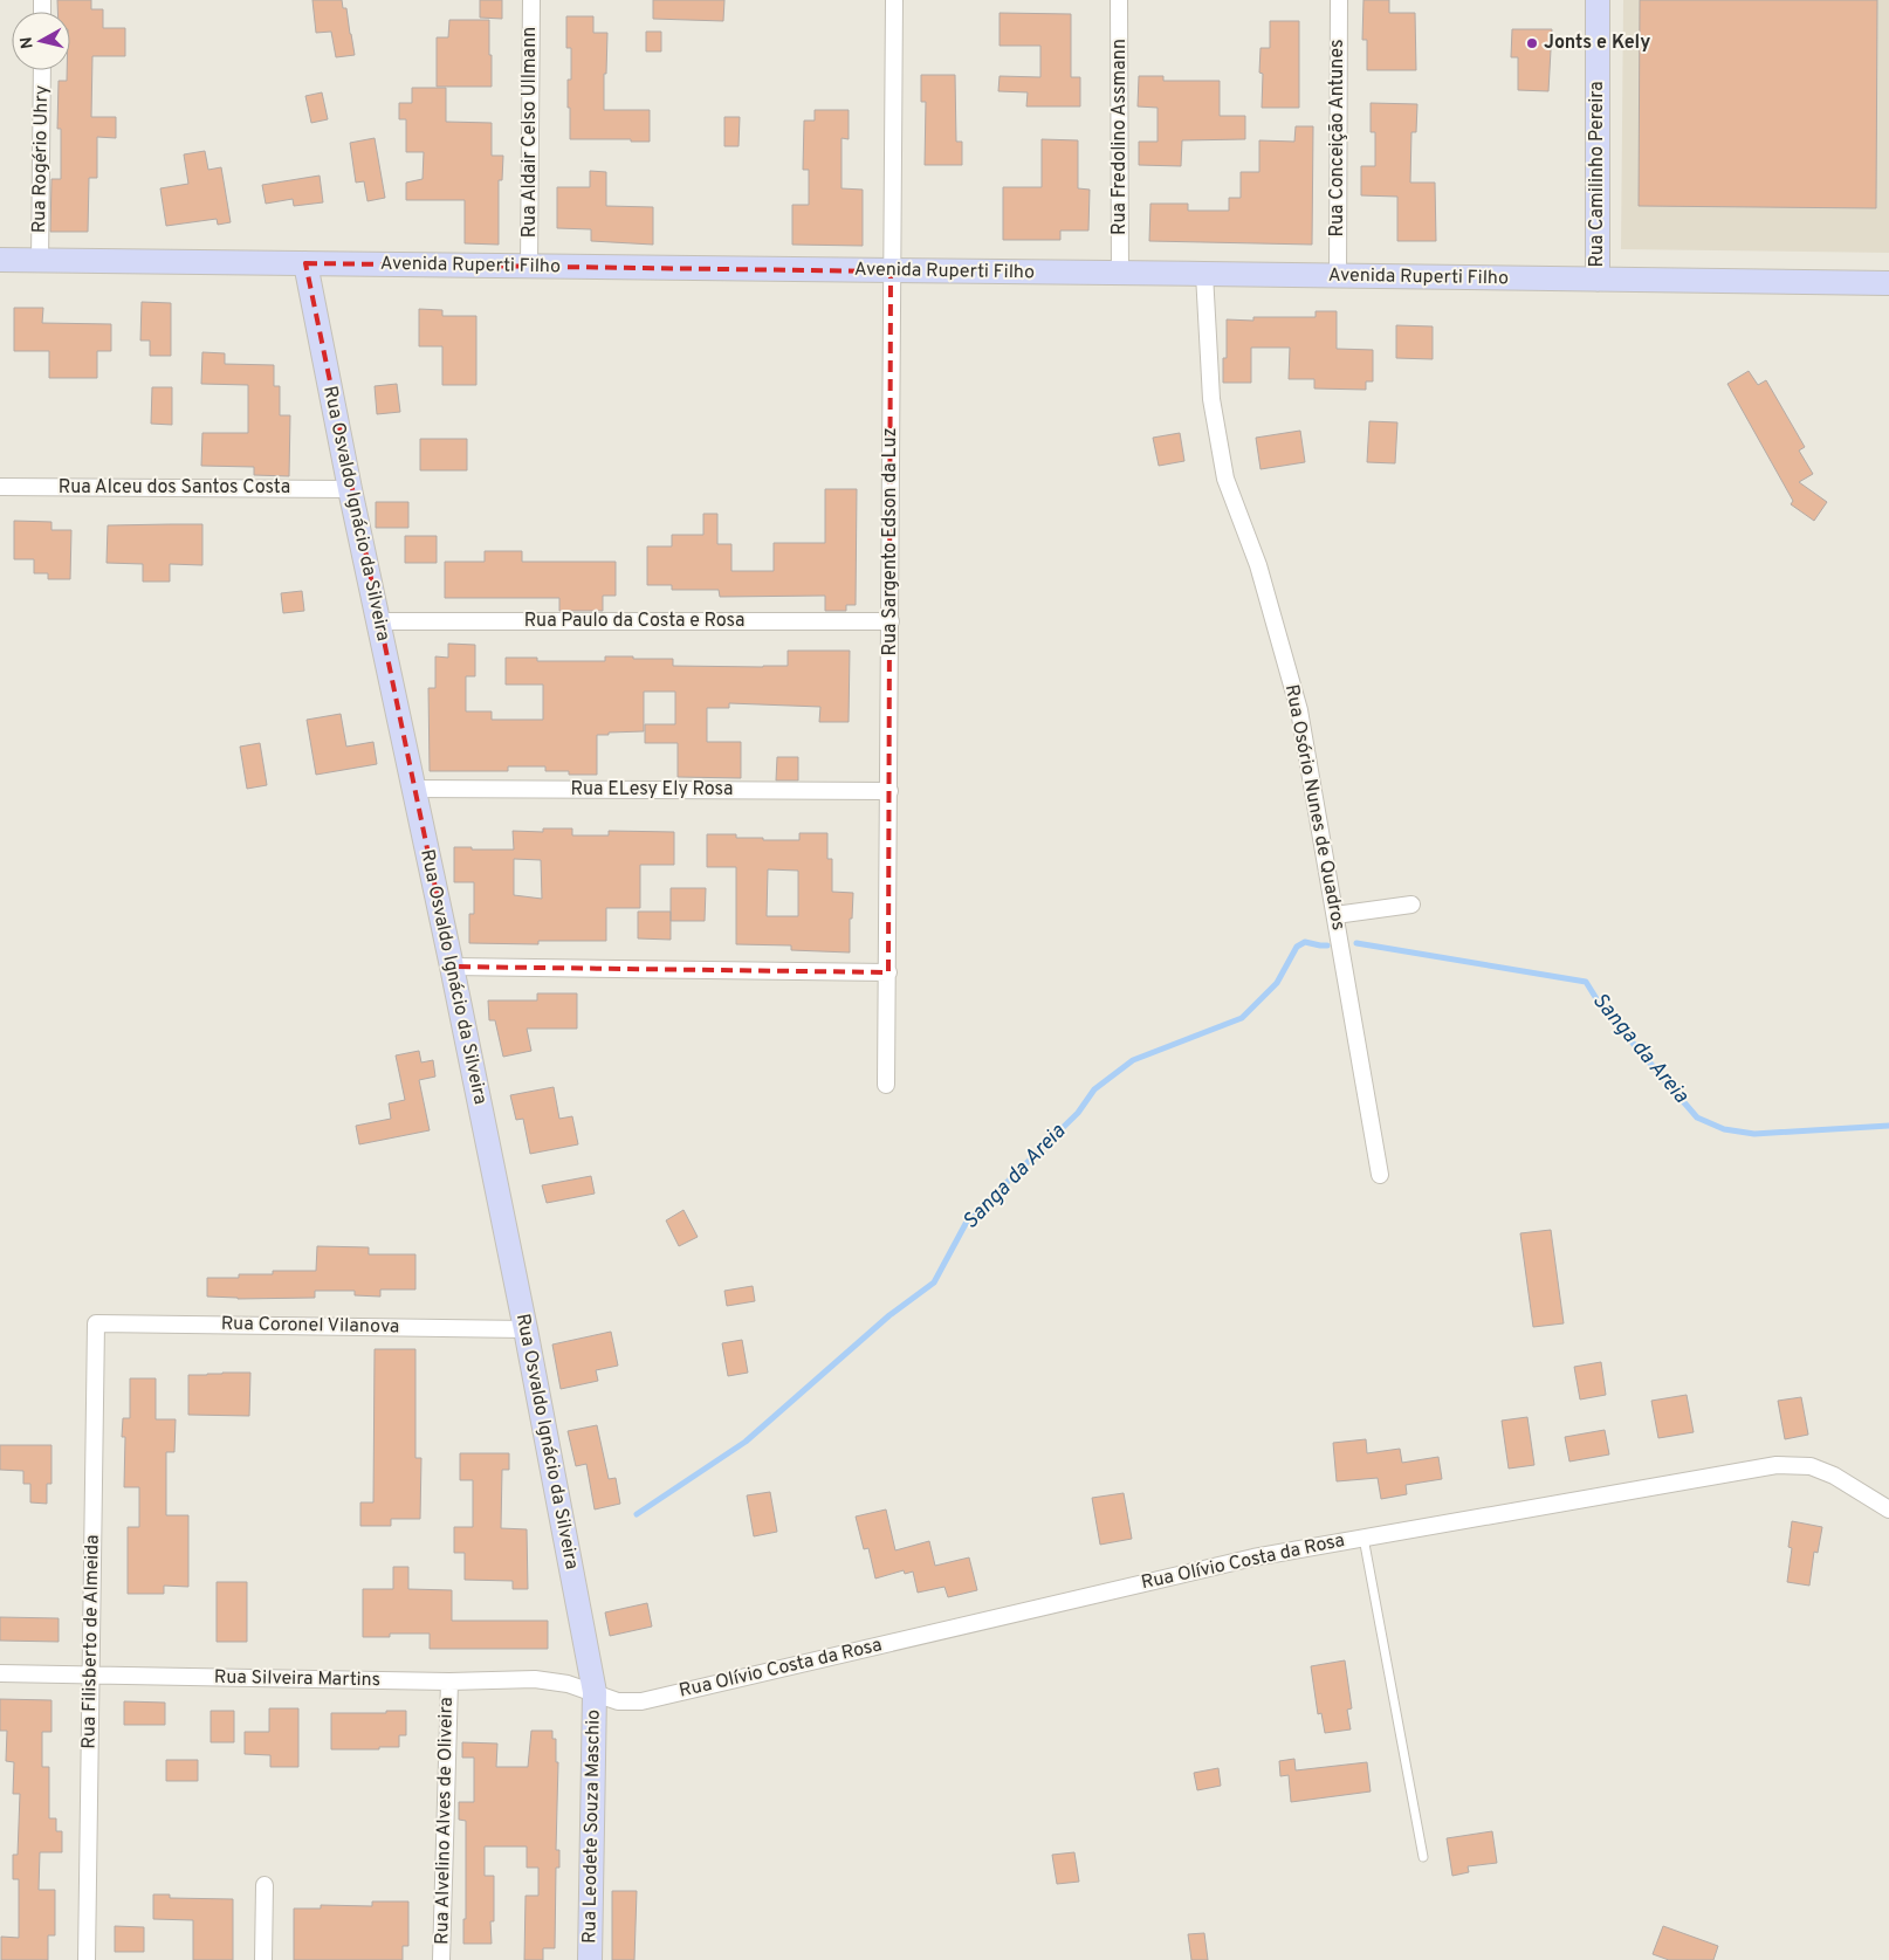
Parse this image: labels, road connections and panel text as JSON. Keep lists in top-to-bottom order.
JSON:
{
  "streets": {
    "street": [
      "Rua Aldair Celso Ullmann",
      "Rua Fredolino Assmann",
      "Rua Conceição Antunes",
      "Rua Rogério Uhry",
      "Rua Camilinho Pereira",
      "Avenida Ruperti Filho",
      "Rua Alceu dos Santos Costa",
      "Rua Osvaldo Ignácio da Silveira",
      "Rua Sargento Edson da Luz",
      "Rua Paulo da Costa e Rosa",
      "Rua ELesy Ely Rosa",
      "Rua Osório Nunes de Quadros",
      "Rua Coronel Vilanova",
      "Rua Olívio Costa da Rosa",
      "Rua Filisberto de Almeida",
      "Rua Silveira Martins",
      "Rua Alvelino Alves de Oliveira",
      "Rua Leodete Souza Maschio"
    ]
  },
  "crossings": [
    ["Rua Aldair Celso Ullmann", "Avenida Ruperti Filho"],
    ["Rua Fredolino Assmann", "Avenida Ruperti Filho"],
    ["Rua Conceição Antunes", "Avenida Ruperti Filho"],
    ["Rua Rogério Uhry", "Avenida Ruperti Filho"],
    ["Rua Camilinho Pereira", "Avenida Ruperti Filho"],
    ["Avenida Ruperti Filho", "Rua Osvaldo Ignácio da Silveira"],
    ["Avenida Ruperti Filho", "Rua Sargento Edson da Luz"],
    ["Avenida Ruperti Filho", "Rua Osório Nunes de Quadros"],
    ["Rua Alceu dos Santos Costa", "Rua Osvaldo Ignácio da Silveira"],
    ["Rua Osvaldo Ignácio da Silveira", "Rua Paulo da Costa e Rosa"],
    ["Rua Osvaldo Ignácio da Silveira", "Rua ELesy Ely Rosa"],
    ["Rua Osvaldo Ignácio da Silveira", "Rua Coronel Vilanova"],
    ["Rua Osvaldo Ignácio da Silveira", "Rua Olívio Costa da Rosa"],
    ["Rua Osvaldo Ignácio da Silveira", "Rua Silveira Martins"],
    ["Rua Osvaldo Ignácio da Silveira", "Rua Leodete Souza Maschio"],
    ["Rua Sargento Edson da Luz", "Rua Paulo da Costa e Rosa"],
    ["Rua Sargento Edson da Luz", "Rua ELesy Ely Rosa"],
    ["Rua Coronel Vilanova", "Rua Filisberto de Almeida"],
    ["Rua Olívio Costa da Rosa", "Rua Silveira Martins"],
    ["Rua Olívio Costa da Rosa", "Rua Leodete Souza Maschio"],
    ["Rua Filisberto de Almeida", "Rua Silveira Martins"],
    ["Rua Silveira Martins", "Rua Alvelino Alves de Oliveira"],
    ["Rua Silveira Martins", "Rua Leodete Souza Maschio"]
  ],
  "water": ["Sanga da Areia"],
  "places": ["Jonts e Kely"],
  "north": "left"
}
